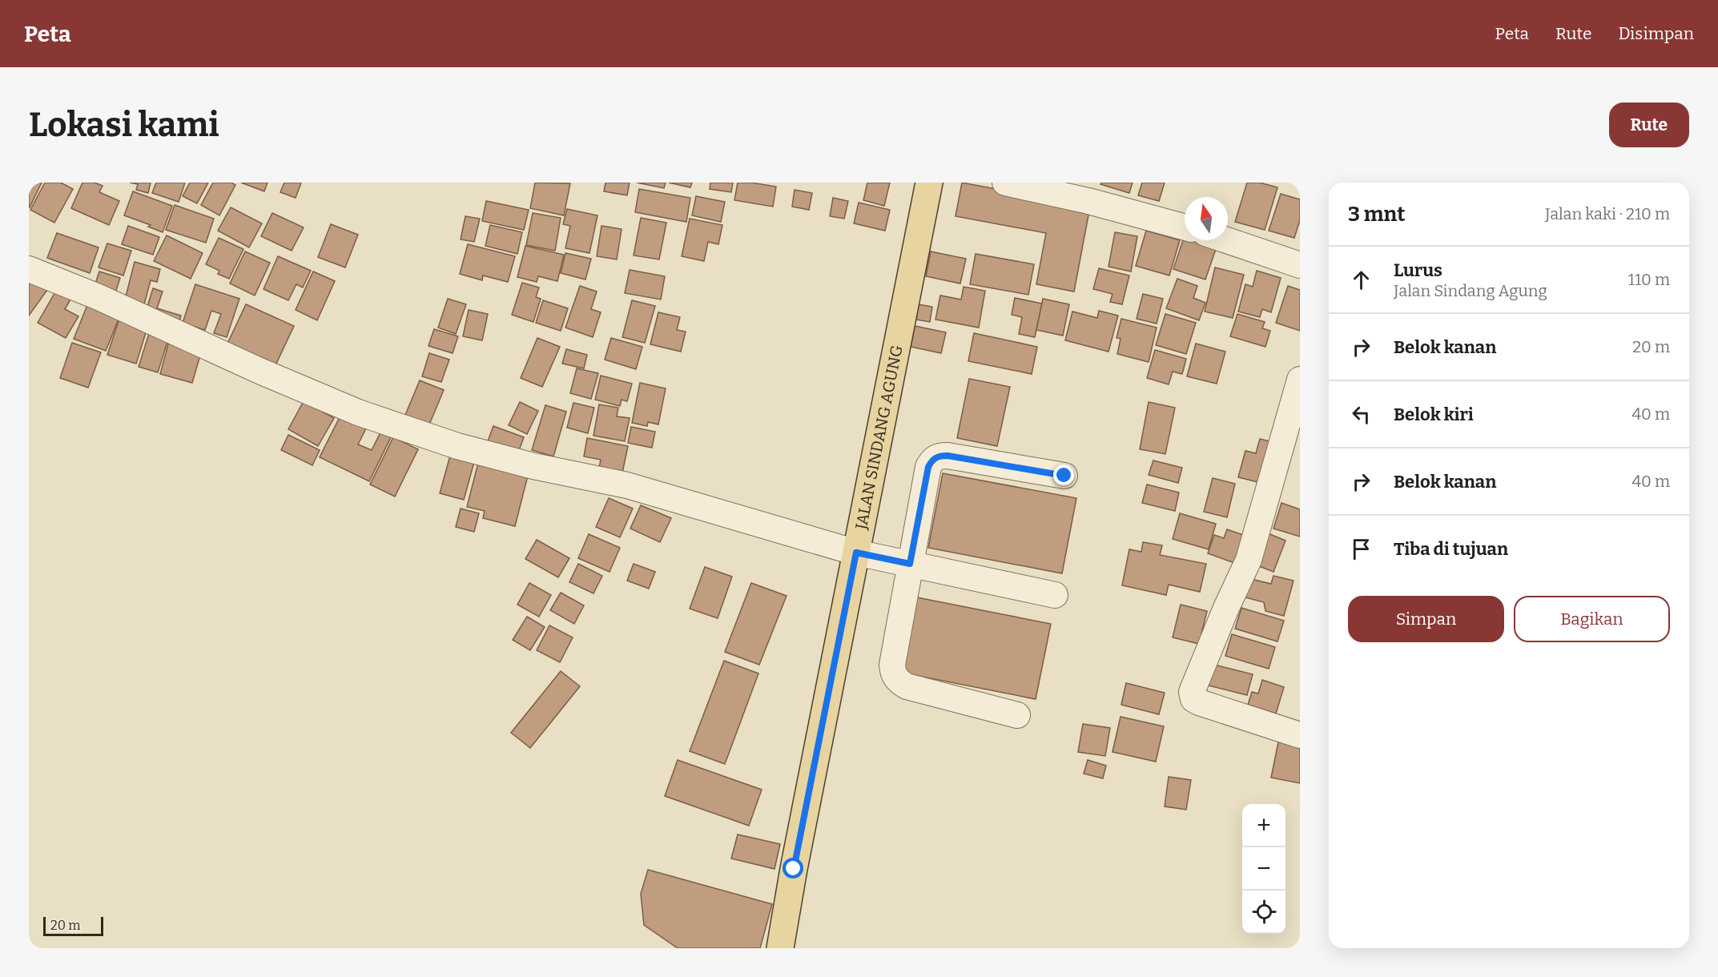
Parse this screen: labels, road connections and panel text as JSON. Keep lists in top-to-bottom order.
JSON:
{
  "streets": {
    "main road": ["JALAN SINDANG AGUNG"]
  },
  "scale_bar": "20 m",
  "north": "top",
  "page": {
    "header": "Peta",
    "nav": ["Peta", "Rute", "Disimpan"],
    "buttons": [
      "Rute",
      ["Simpan", "Bagikan"]
    ],
    "title": "Lokasi kami",
    "heading": ["3 mnt", "Jalan kaki · 210 m"],
    "list": [
      ["Lurus", "Jalan Sindang Agung", "110 m"],
      ["Belok kanan", "20 m"],
      ["Belok kiri", "40 m"],
      ["Belok kanan", "40 m"],
      "Tiba di tujuan"
    ],
    "map_buttons": ["+", "−"],
    "scale": "20 m"
  }
}
